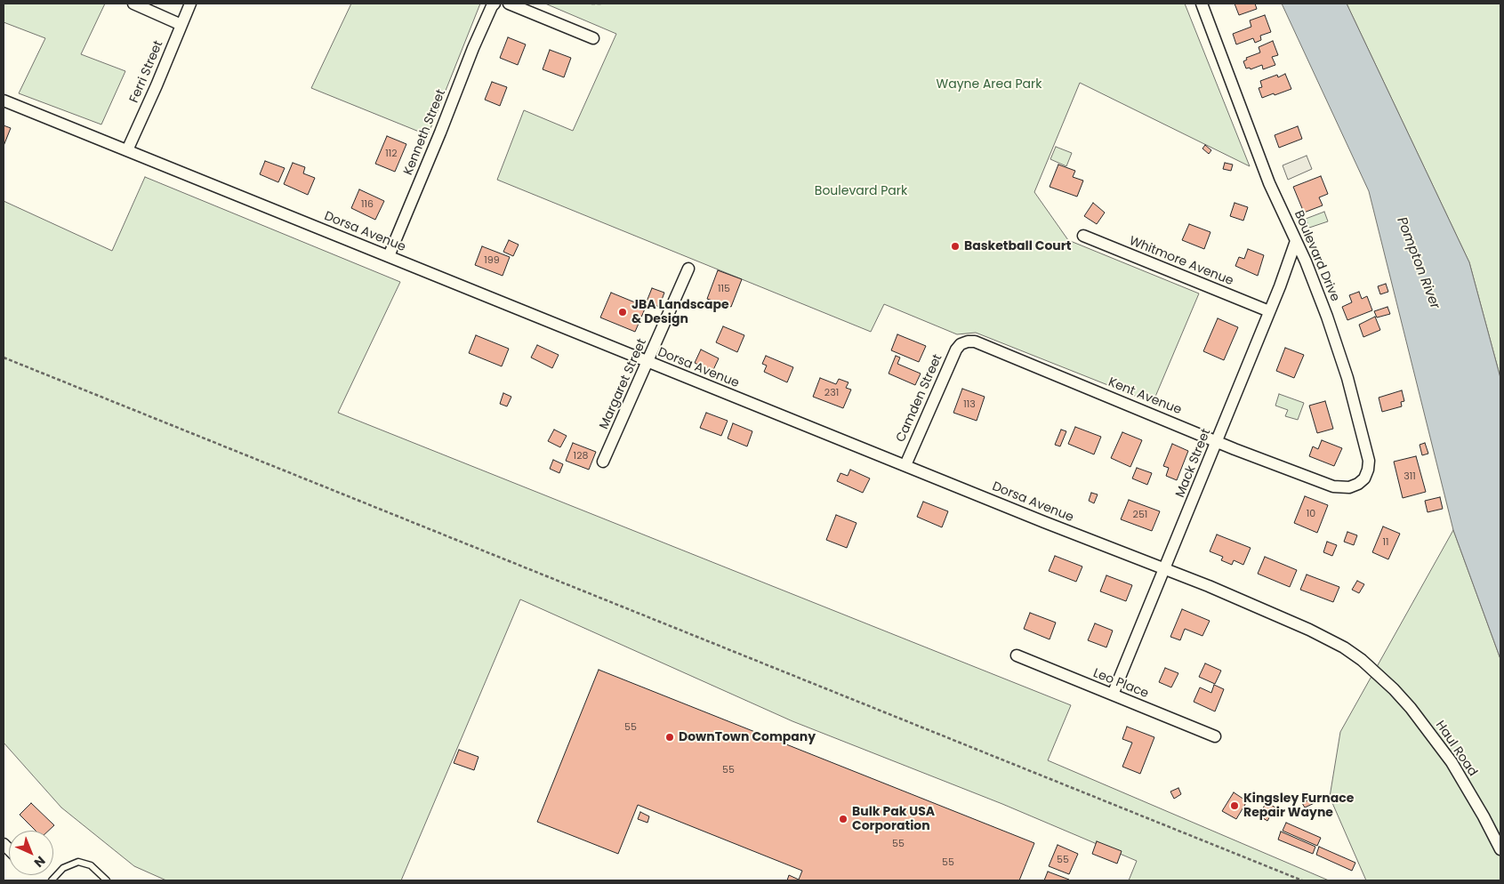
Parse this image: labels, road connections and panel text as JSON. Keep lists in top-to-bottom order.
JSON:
{
  "streets": {
    "street": [
      "Ferri Street",
      "Kenneth Street",
      "Dorsa Avenue",
      "Boulevard Drive",
      "Whitmore Avenue",
      "Margaret Street",
      "Kent Avenue",
      "Camden Street",
      "Mack Street",
      "Leo Place",
      "Haul Road"
    ]
  },
  "crossings": [
    ["Ferri Street", "Dorsa Avenue"],
    ["Kenneth Street", "Dorsa Avenue"],
    ["Dorsa Avenue", "Margaret Street"],
    ["Dorsa Avenue", "Camden Street"],
    ["Dorsa Avenue", "Mack Street"],
    ["Dorsa Avenue", "Haul Road"],
    ["Boulevard Drive", "Kent Avenue"],
    ["Boulevard Drive", "Mack Street"],
    ["Whitmore Avenue", "Mack Street"],
    ["Kent Avenue", "Camden Street"],
    ["Kent Avenue", "Mack Street"],
    ["Mack Street", "Leo Place"]
  ],
  "water": ["Pompton River"],
  "parks": ["Wayne Area Park", "Boulevard Park"],
  "places": [
    "Basketball Court",
    "JBA Landscape & Design",
    "DownTown Company",
    "Kingsley Furnace Repair Wayne",
    "Bulk Pak USA Corporation"
  ],
  "house_numbers": [
    "112",
    "116",
    "199",
    "115",
    "231",
    "113",
    "128",
    "311",
    "10",
    "251",
    "11",
    "55",
    "55",
    "55",
    "55",
    "55"
  ],
  "north": "bottom right"
}
